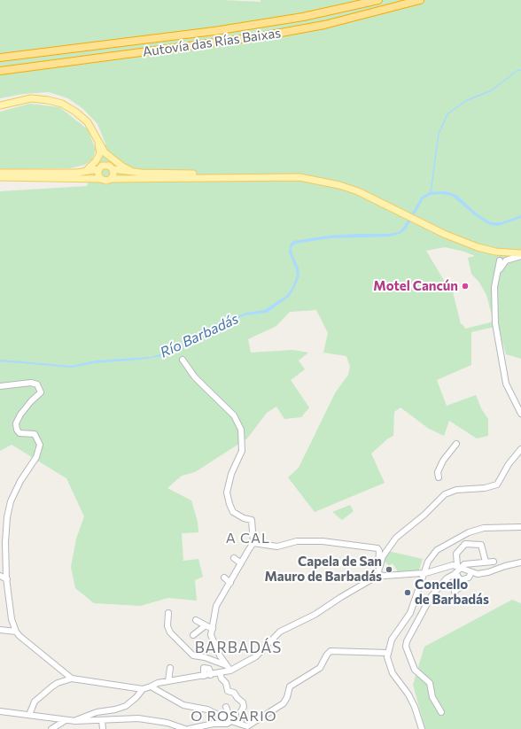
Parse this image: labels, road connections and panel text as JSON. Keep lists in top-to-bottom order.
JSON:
{
  "streets": {
    "highway": ["Autovía das Rías Baixas"]
  },
  "districts": ["A CAL", "BARBADÁS", "O ROSARIO"],
  "water": ["Río Barbadás"],
  "places": ["Motel Cancún", "Capela de San Mauro de Barbadás", "Concello de Barbadás"]
}
